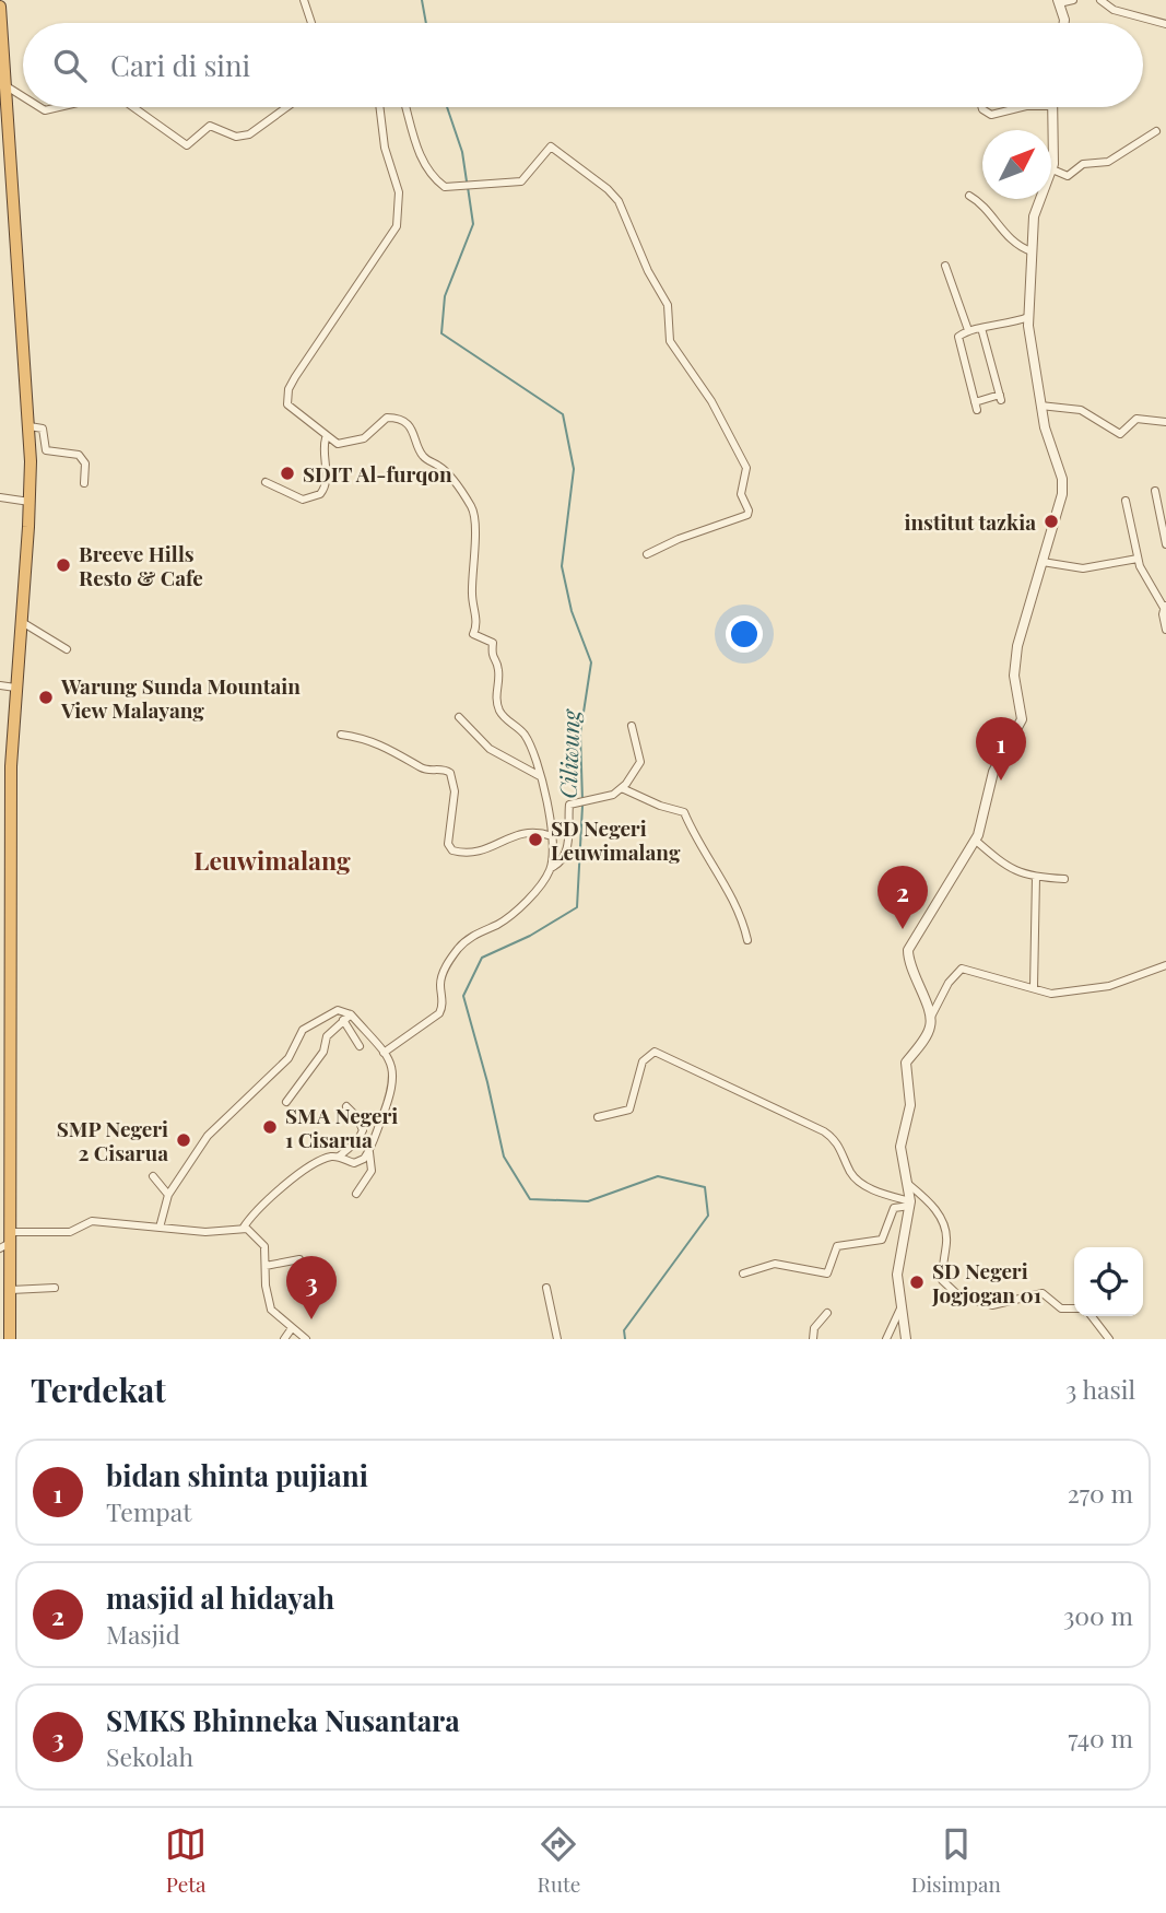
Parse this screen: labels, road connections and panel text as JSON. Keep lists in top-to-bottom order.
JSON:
{
  "districts": ["Leuwimalang"],
  "water": ["Ciliwung"],
  "places": [
    "SDIT Al-furqon",
    "institut tazkia",
    "Breeve Hills Resto & Cafe",
    "Warung Sunda Mountain View Malayang",
    "SD Negeri Leuwimalang",
    "SMA Negeri 1 Cisarua",
    "SMP Negeri 2 Cisarua",
    "SD Negeri Jogjogan 01"
  ],
  "north": "top right",
  "page": {
    "search": "Cari di sini",
    "pins": ["1", "2", "3"],
    "heading": ["Terdekat", "3 hasil"],
    "list": [
      {
        "mark": "1",
        "name": "bidan shinta pujiani",
        "note": "Tempat",
        "value": "270 m"
      },
      {
        "mark": "2",
        "name": "masjid al hidayah",
        "note": "Masjid",
        "value": "300 m"
      },
      {
        "mark": "3",
        "name": "SMKS Bhinneka Nusantara",
        "note": "Sekolah",
        "value": "740 m"
      }
    ],
    "nav": ["Peta", "Rute", "Disimpan"]
  }
}
